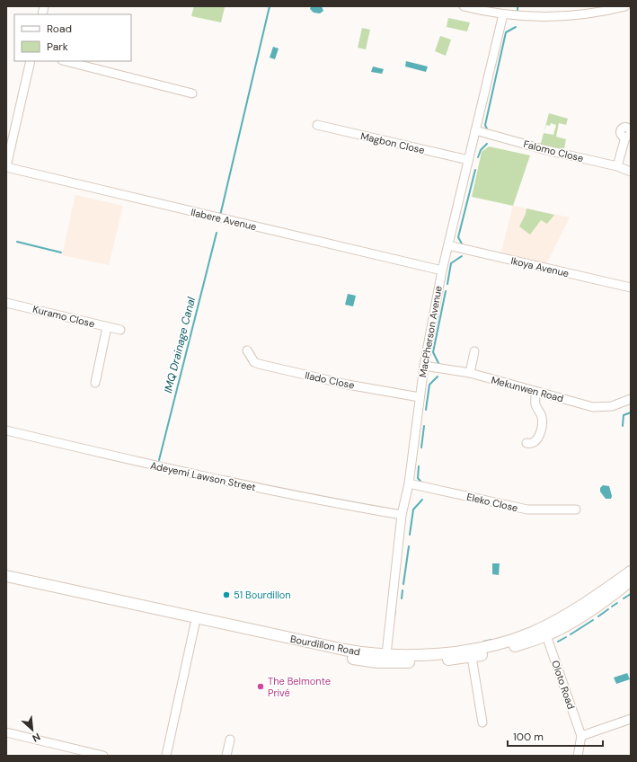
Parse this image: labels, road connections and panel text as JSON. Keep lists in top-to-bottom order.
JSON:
{
  "streets": {
    "main road": ["Bourdillon Road"],
    "street": [
      "Magbon Close",
      "Falomo Close",
      "Ilabere Avenue",
      "Ikoya Avenue",
      "Kuramo Close",
      "MacPherson Avenue",
      "Ilado Close",
      "Mekunwen Road",
      "Adeyemi Lawson Street",
      "Eleko Close",
      "Oloto Road"
    ]
  },
  "crossings": [
    ["Magbon Close", "MacPherson Avenue"],
    ["Falomo Close", "MacPherson Avenue"],
    ["Ilabere Avenue", "MacPherson Avenue"],
    ["Ikoya Avenue", "MacPherson Avenue"],
    ["MacPherson Avenue", "Ilado Close"],
    ["MacPherson Avenue", "Mekunwen Road"],
    ["MacPherson Avenue", "Adeyemi Lawson Street"],
    ["MacPherson Avenue", "Eleko Close"],
    ["MacPherson Avenue", "Bourdillon Road"],
    ["Bourdillon Road", "Oloto Road"]
  ],
  "water": ["IMQ Drainage Canal"],
  "places": ["51 Bourdillon", "The Belmonte Privé"],
  "legend": ["Road", "Park"],
  "scale_bar": "100 m",
  "north": "bottom right"
}
